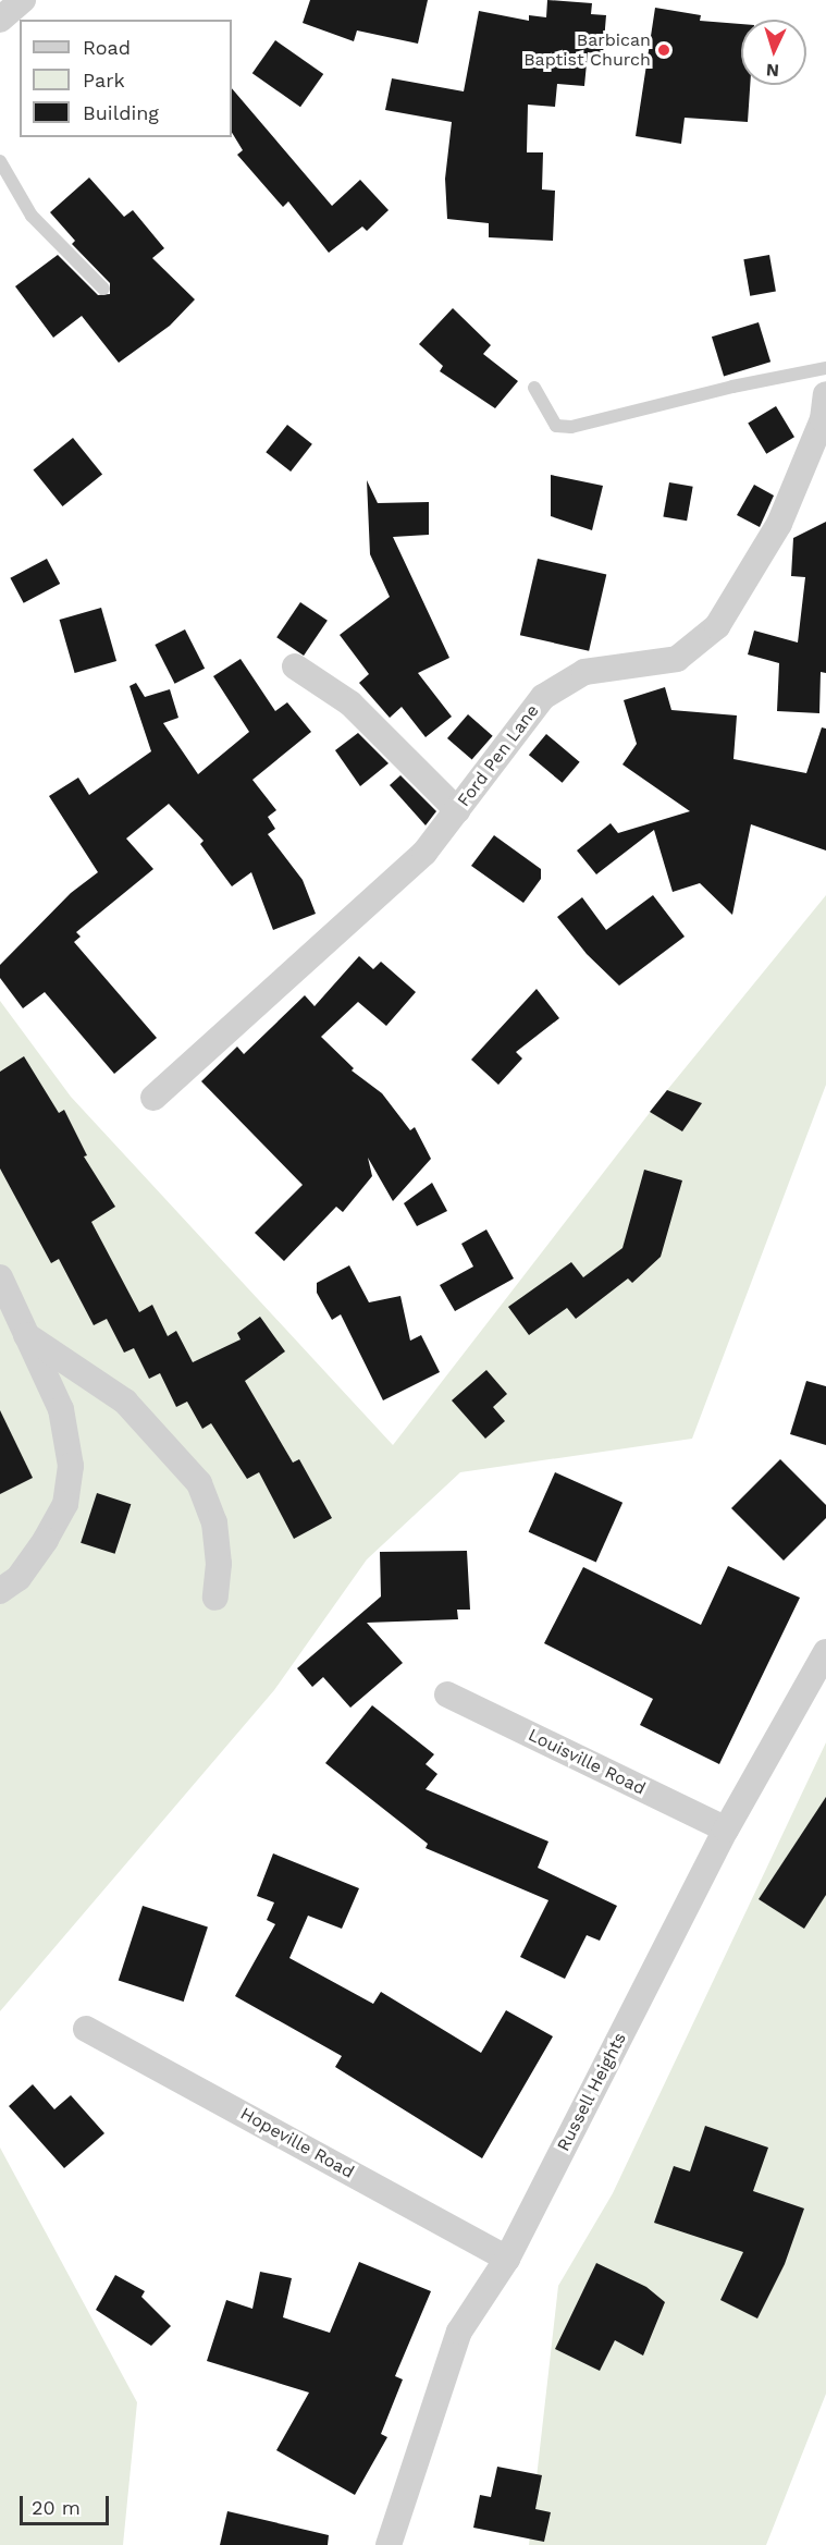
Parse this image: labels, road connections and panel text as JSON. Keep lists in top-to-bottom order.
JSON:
{
  "streets": {
    "street": [
      "Ford Pen Lane",
      "Louisville Road",
      "Russell Heights",
      "Hopeville Road"
    ]
  },
  "crossings": [
    ["Louisville Road", "Russell Heights"],
    ["Russell Heights", "Hopeville Road"]
  ],
  "places": ["Barbican Baptist Church"],
  "legend": ["Road", "Park", "Building"],
  "scale_bar": "20 m",
  "north": "bottom"
}
